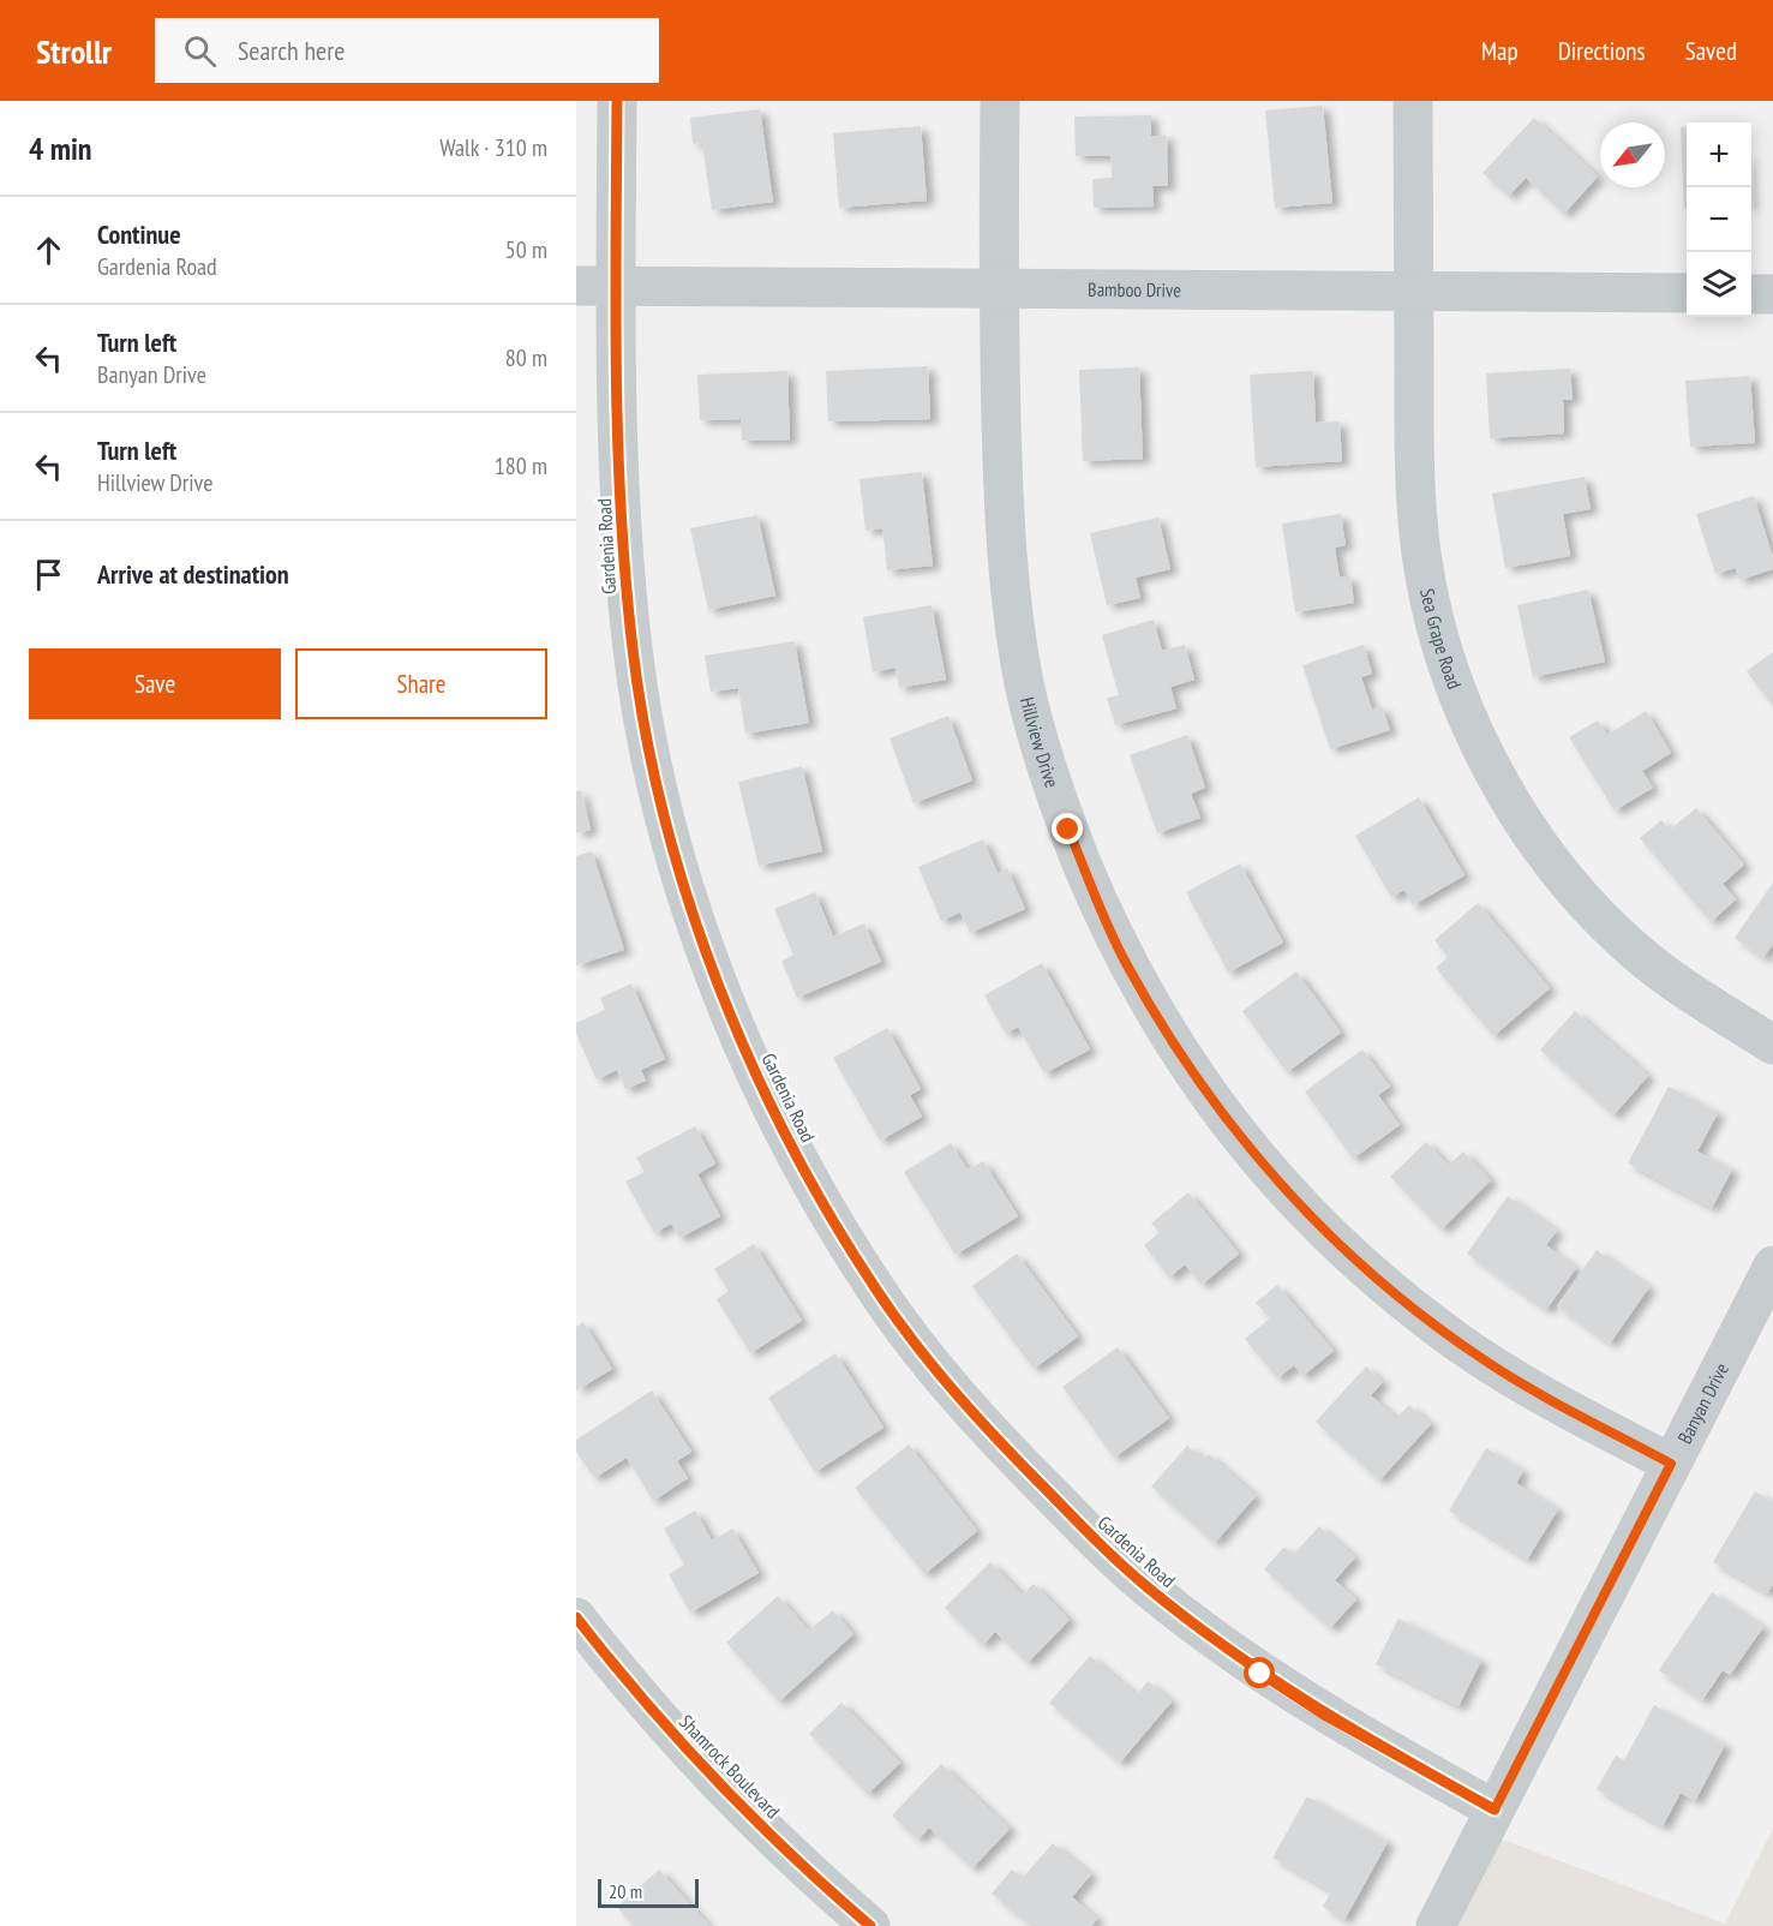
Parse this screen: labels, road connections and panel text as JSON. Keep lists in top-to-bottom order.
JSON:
{
  "streets": {
    "street": [
      "Bamboo Drive",
      "Gardenia Road",
      "Sea Grape Road",
      "Hillview Drive",
      "Banyan Drive",
      "Shamrock Boulevard"
    ]
  },
  "crossings": [
    ["Bamboo Drive", "Gardenia Road"],
    ["Bamboo Drive", "Sea Grape Road"],
    ["Bamboo Drive", "Hillview Drive"],
    ["Gardenia Road", "Banyan Drive"],
    ["Hillview Drive", "Banyan Drive"]
  ],
  "scale_bar": "20 m",
  "north": "bottom left",
  "page": {
    "header": "Strollr",
    "search": "Search here",
    "nav": ["Map", "Directions", "Saved"],
    "heading": ["4 min", "Walk · 310 m"],
    "map_buttons": ["+", "−"],
    "list": [
      ["Continue", "Gardenia Road", "50 m"],
      ["Turn left", "Banyan Drive", "80 m"],
      ["Turn left", "Hillview Drive", "180 m"],
      "Arrive at destination"
    ],
    "buttons": ["Save", "Share"],
    "scale": "20 m"
  }
}
